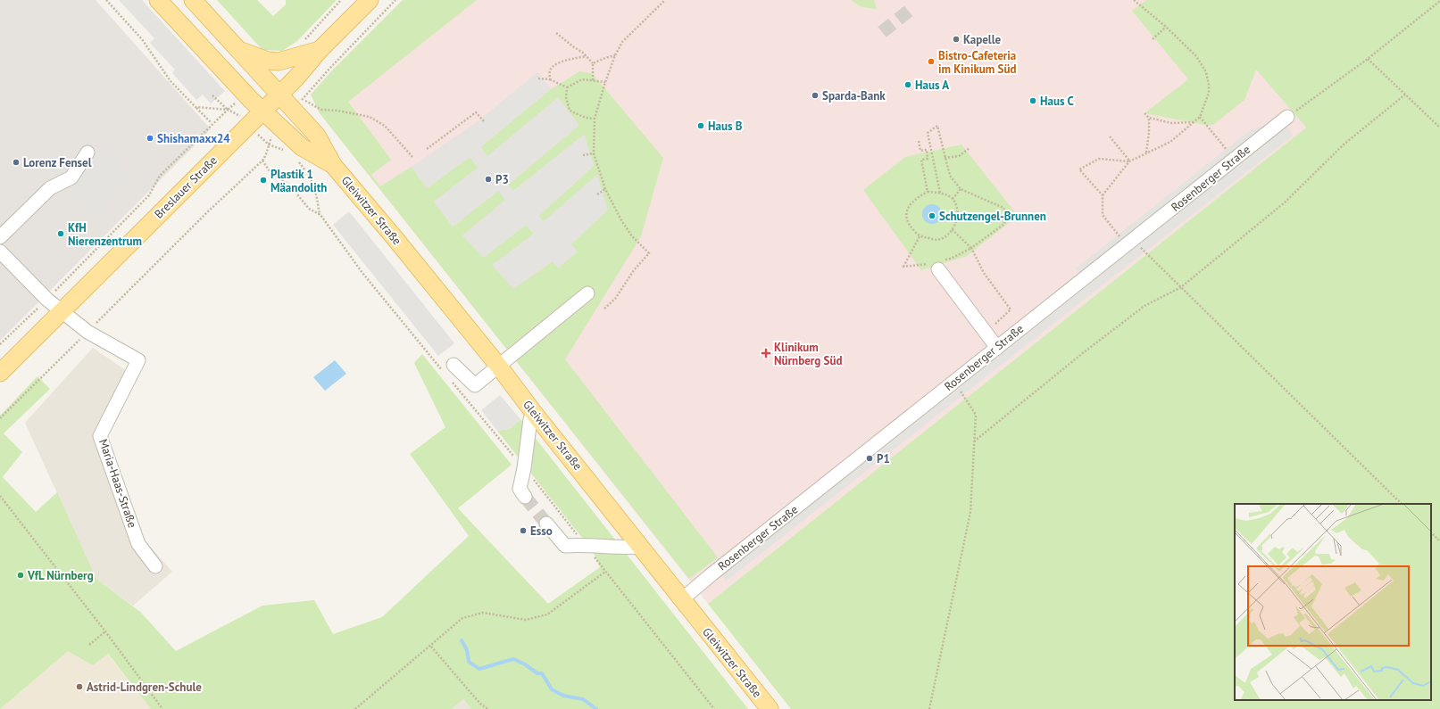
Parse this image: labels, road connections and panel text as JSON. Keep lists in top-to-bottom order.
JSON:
{
  "streets": {
    "main road": ["Breslauer Straße", "Gleiwitzer Straße"],
    "street": ["Rosenberger Straße", "Maria-Haas-Straße"]
  },
  "crossings": [
    ["Rosenberger Straße", "Gleiwitzer Straße"],
    ["Breslauer Straße", "Gleiwitzer Straße"]
  ],
  "places": {
    "other": [
      "Kapelle",
      "Bistro-Cafeteria im Kinikum Süd",
      "Haus A",
      "Sparda-Bank",
      "Haus C",
      "Haus B",
      "Shishamaxx24",
      "Lorenz Fensel",
      "P3",
      "Plastik 1 Mäandolith",
      "Schutzengel-Brunnen",
      "KfH Nierenzentrum",
      "P1",
      "Esso",
      "VfL Nürnberg",
      "Astrid-Lindgren-Schule"
    ],
    "health": ["Klinikum Nürnberg Süd"]
  }
}
